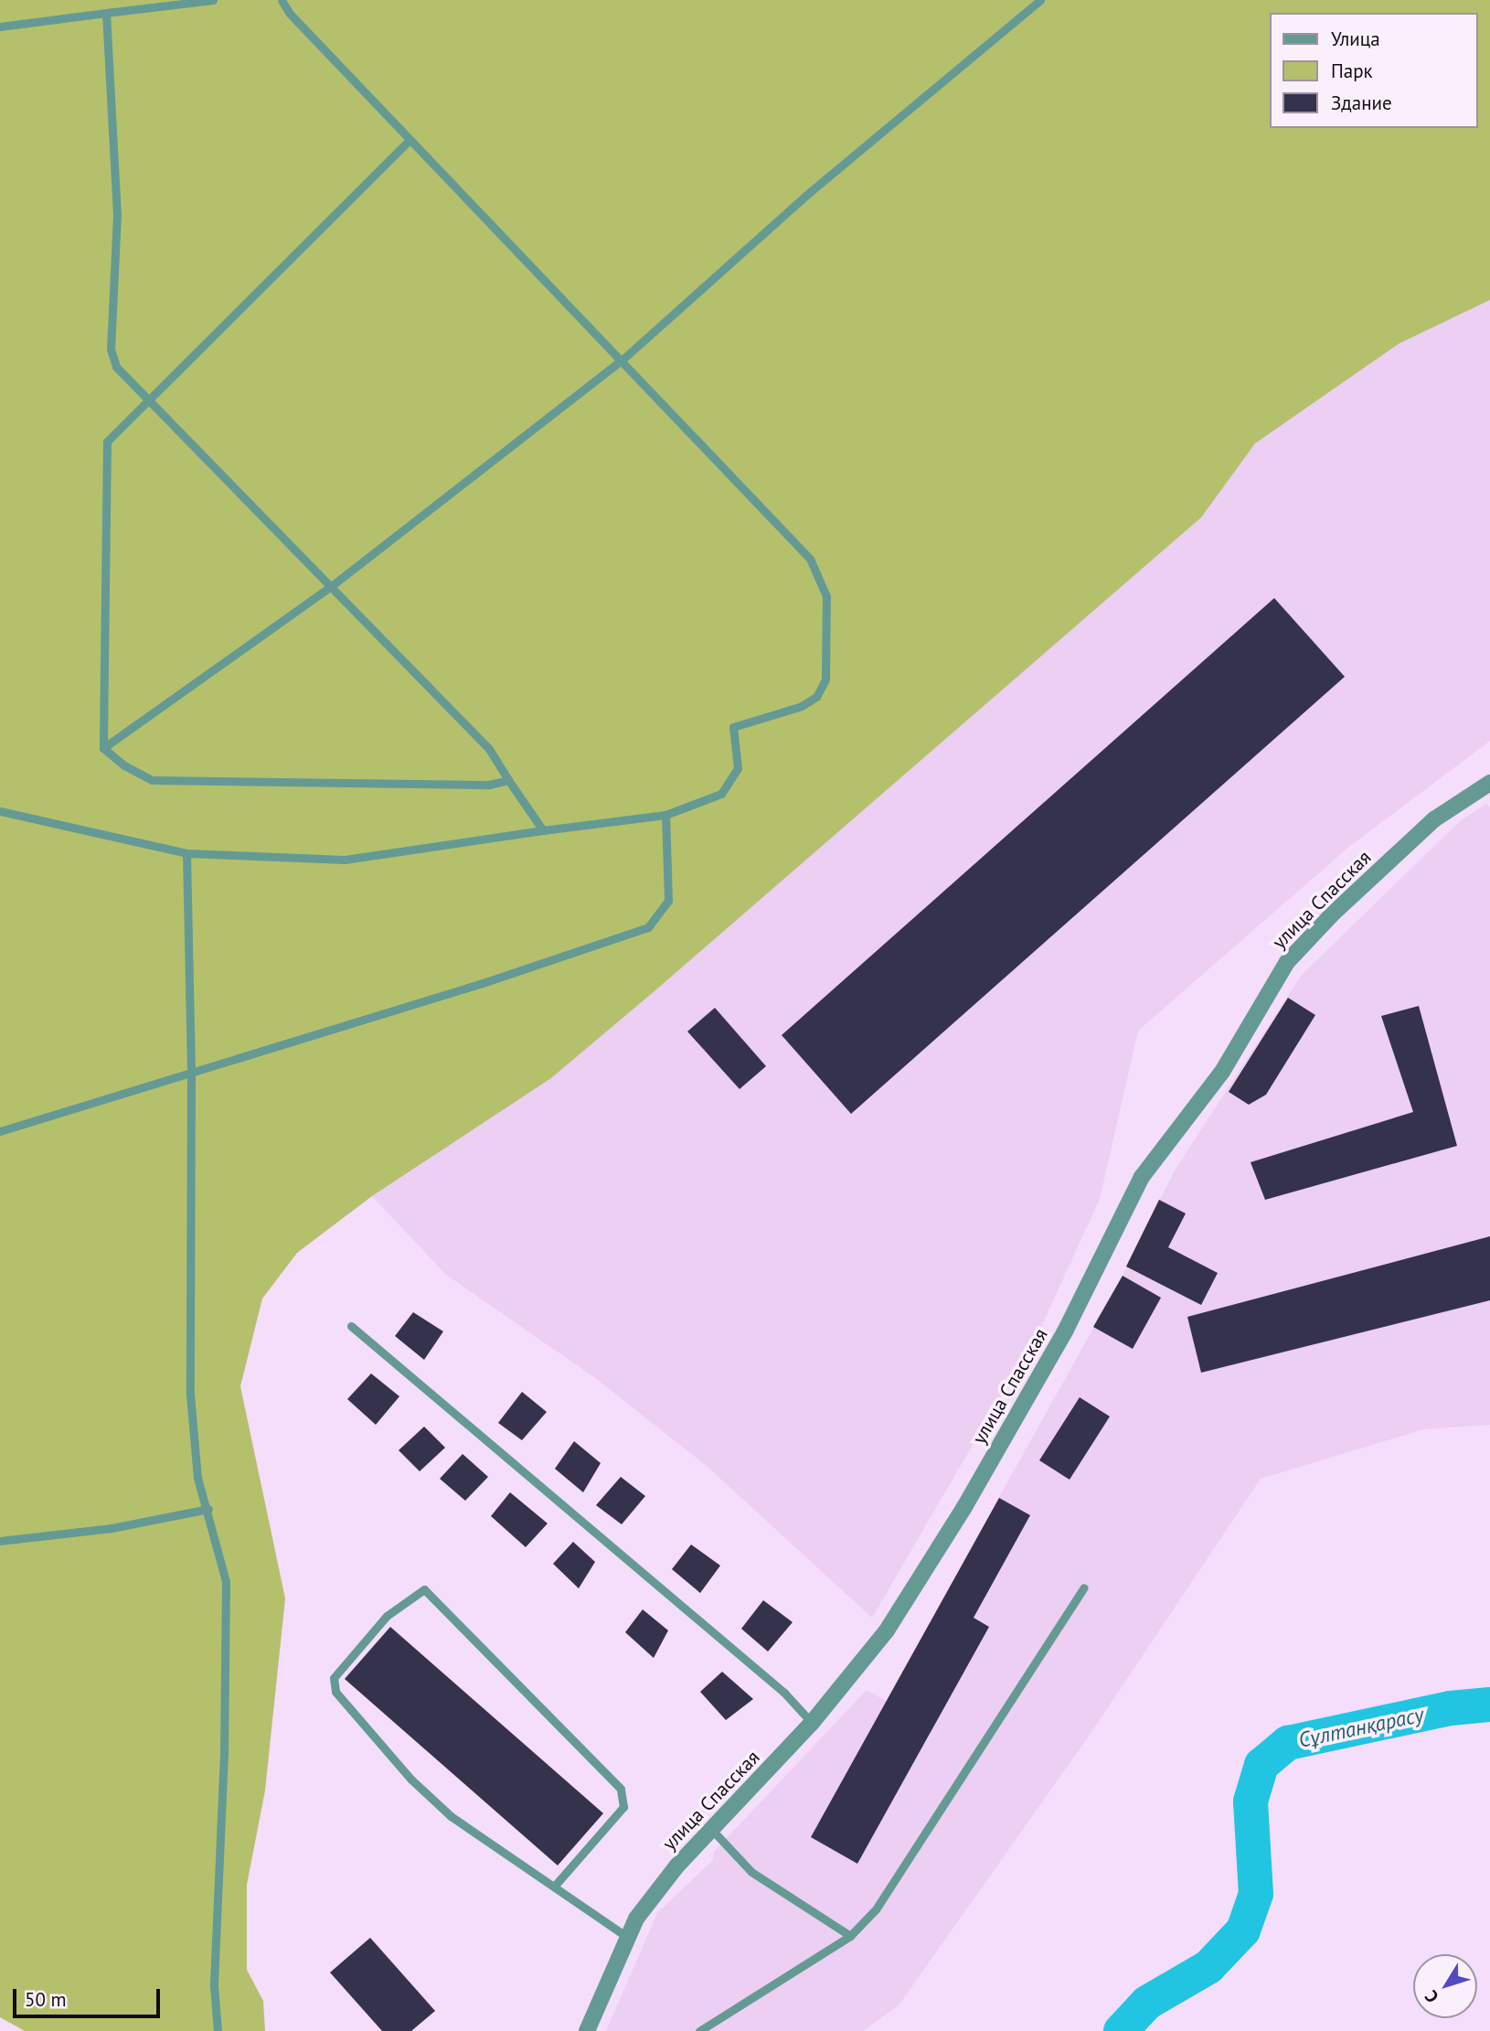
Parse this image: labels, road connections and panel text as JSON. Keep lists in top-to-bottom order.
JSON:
{
  "streets": {
    "street": ["улица Спасская"]
  },
  "water": ["Сұлтанқарасу"],
  "legend": ["Улица", "Парк", "Здание"],
  "scale_bar": "50 m",
  "north": "bottom left"
}
